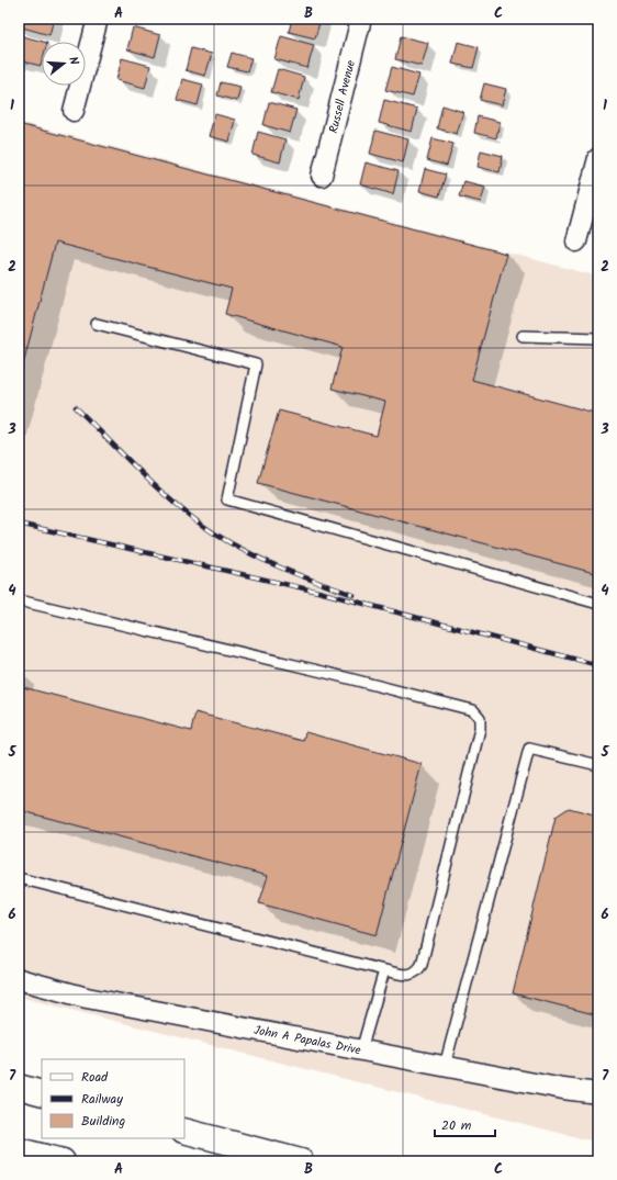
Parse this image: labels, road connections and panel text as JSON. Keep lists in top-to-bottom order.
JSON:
{
  "streets": {
    "street": ["Russell Avenue", "John A Papalas Drive"]
  },
  "legend": ["Road", "Railway", "Building"],
  "scale_bar": "20 m",
  "north": "right",
  "grid": {
    "columns": ["A", "B", "C"],
    "rows": [
      "1",
      "2",
      "3",
      "4",
      "5",
      "6",
      "7"
    ]
  }
}
